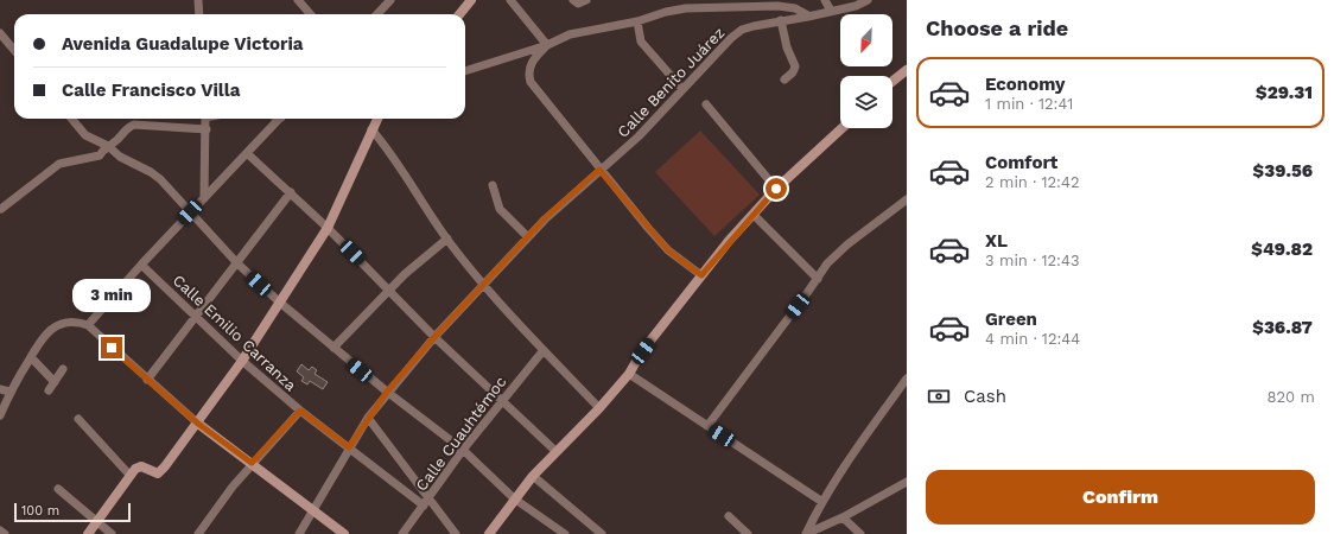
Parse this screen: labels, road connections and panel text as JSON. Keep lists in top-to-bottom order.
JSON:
{
  "streets": {
    "street": ["Calle Benito Juárez", "Calle Emilio Carranza", "Calle Cuauhtémoc"]
  },
  "crossings": [
    ["Calle Benito Juárez", "Calle Emilio Carranza"],
    ["Calle Emilio Carranza", "Calle Cuauhtémoc"]
  ],
  "scale_bar": "100 m",
  "north": "bottom left",
  "page": {
    "heading": "Choose a ride",
    "banner": ["Avenida Guadalupe Victoria", "Calle Francisco Villa"],
    "list": [
      {
        "name": "Economy",
        "note": "1 min · 12:41",
        "value": "$29.31"
      },
      {
        "name": "Comfort",
        "note": "2 min · 12:42",
        "value": "$39.56"
      },
      {
        "name": "XL",
        "note": "3 min · 12:43",
        "value": "$49.82"
      },
      {
        "name": "Green",
        "note": "4 min · 12:44",
        "value": "$36.87"
      }
    ],
    "bubble": "3 min",
    "pay": ["Cash", "820 m"],
    "buttons": "Confirm",
    "scale": "100 m"
  }
}
